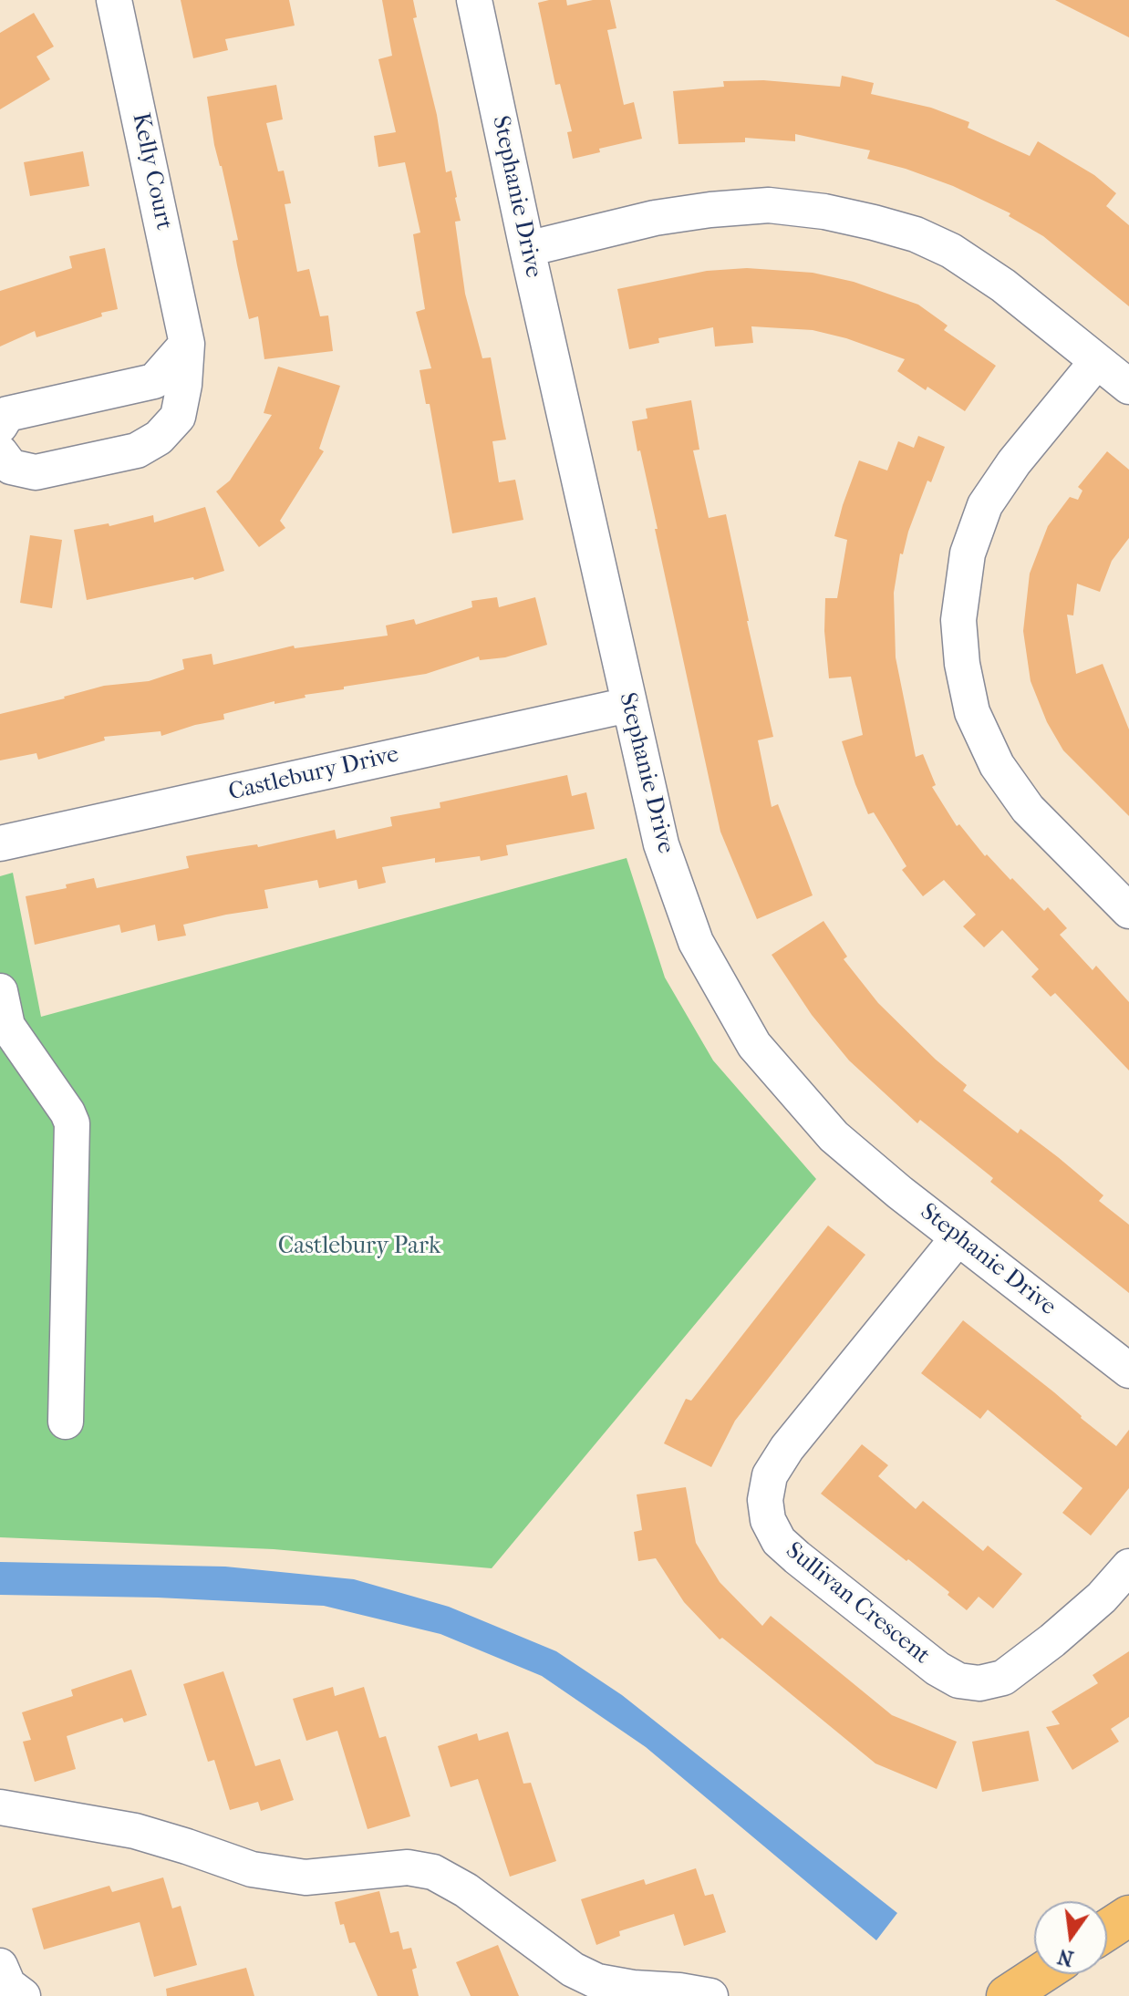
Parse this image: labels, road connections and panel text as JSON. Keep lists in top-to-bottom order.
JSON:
{
  "streets": {
    "street": [
      "Kelly Court",
      "Stephanie Drive",
      "Castlebury Drive",
      "Sullivan Crescent"
    ]
  },
  "crossings": [
    ["Stephanie Drive", "Castlebury Drive"],
    ["Stephanie Drive", "Sullivan Crescent"]
  ],
  "parks": ["Castlebury Park"],
  "north": "bottom"
}
